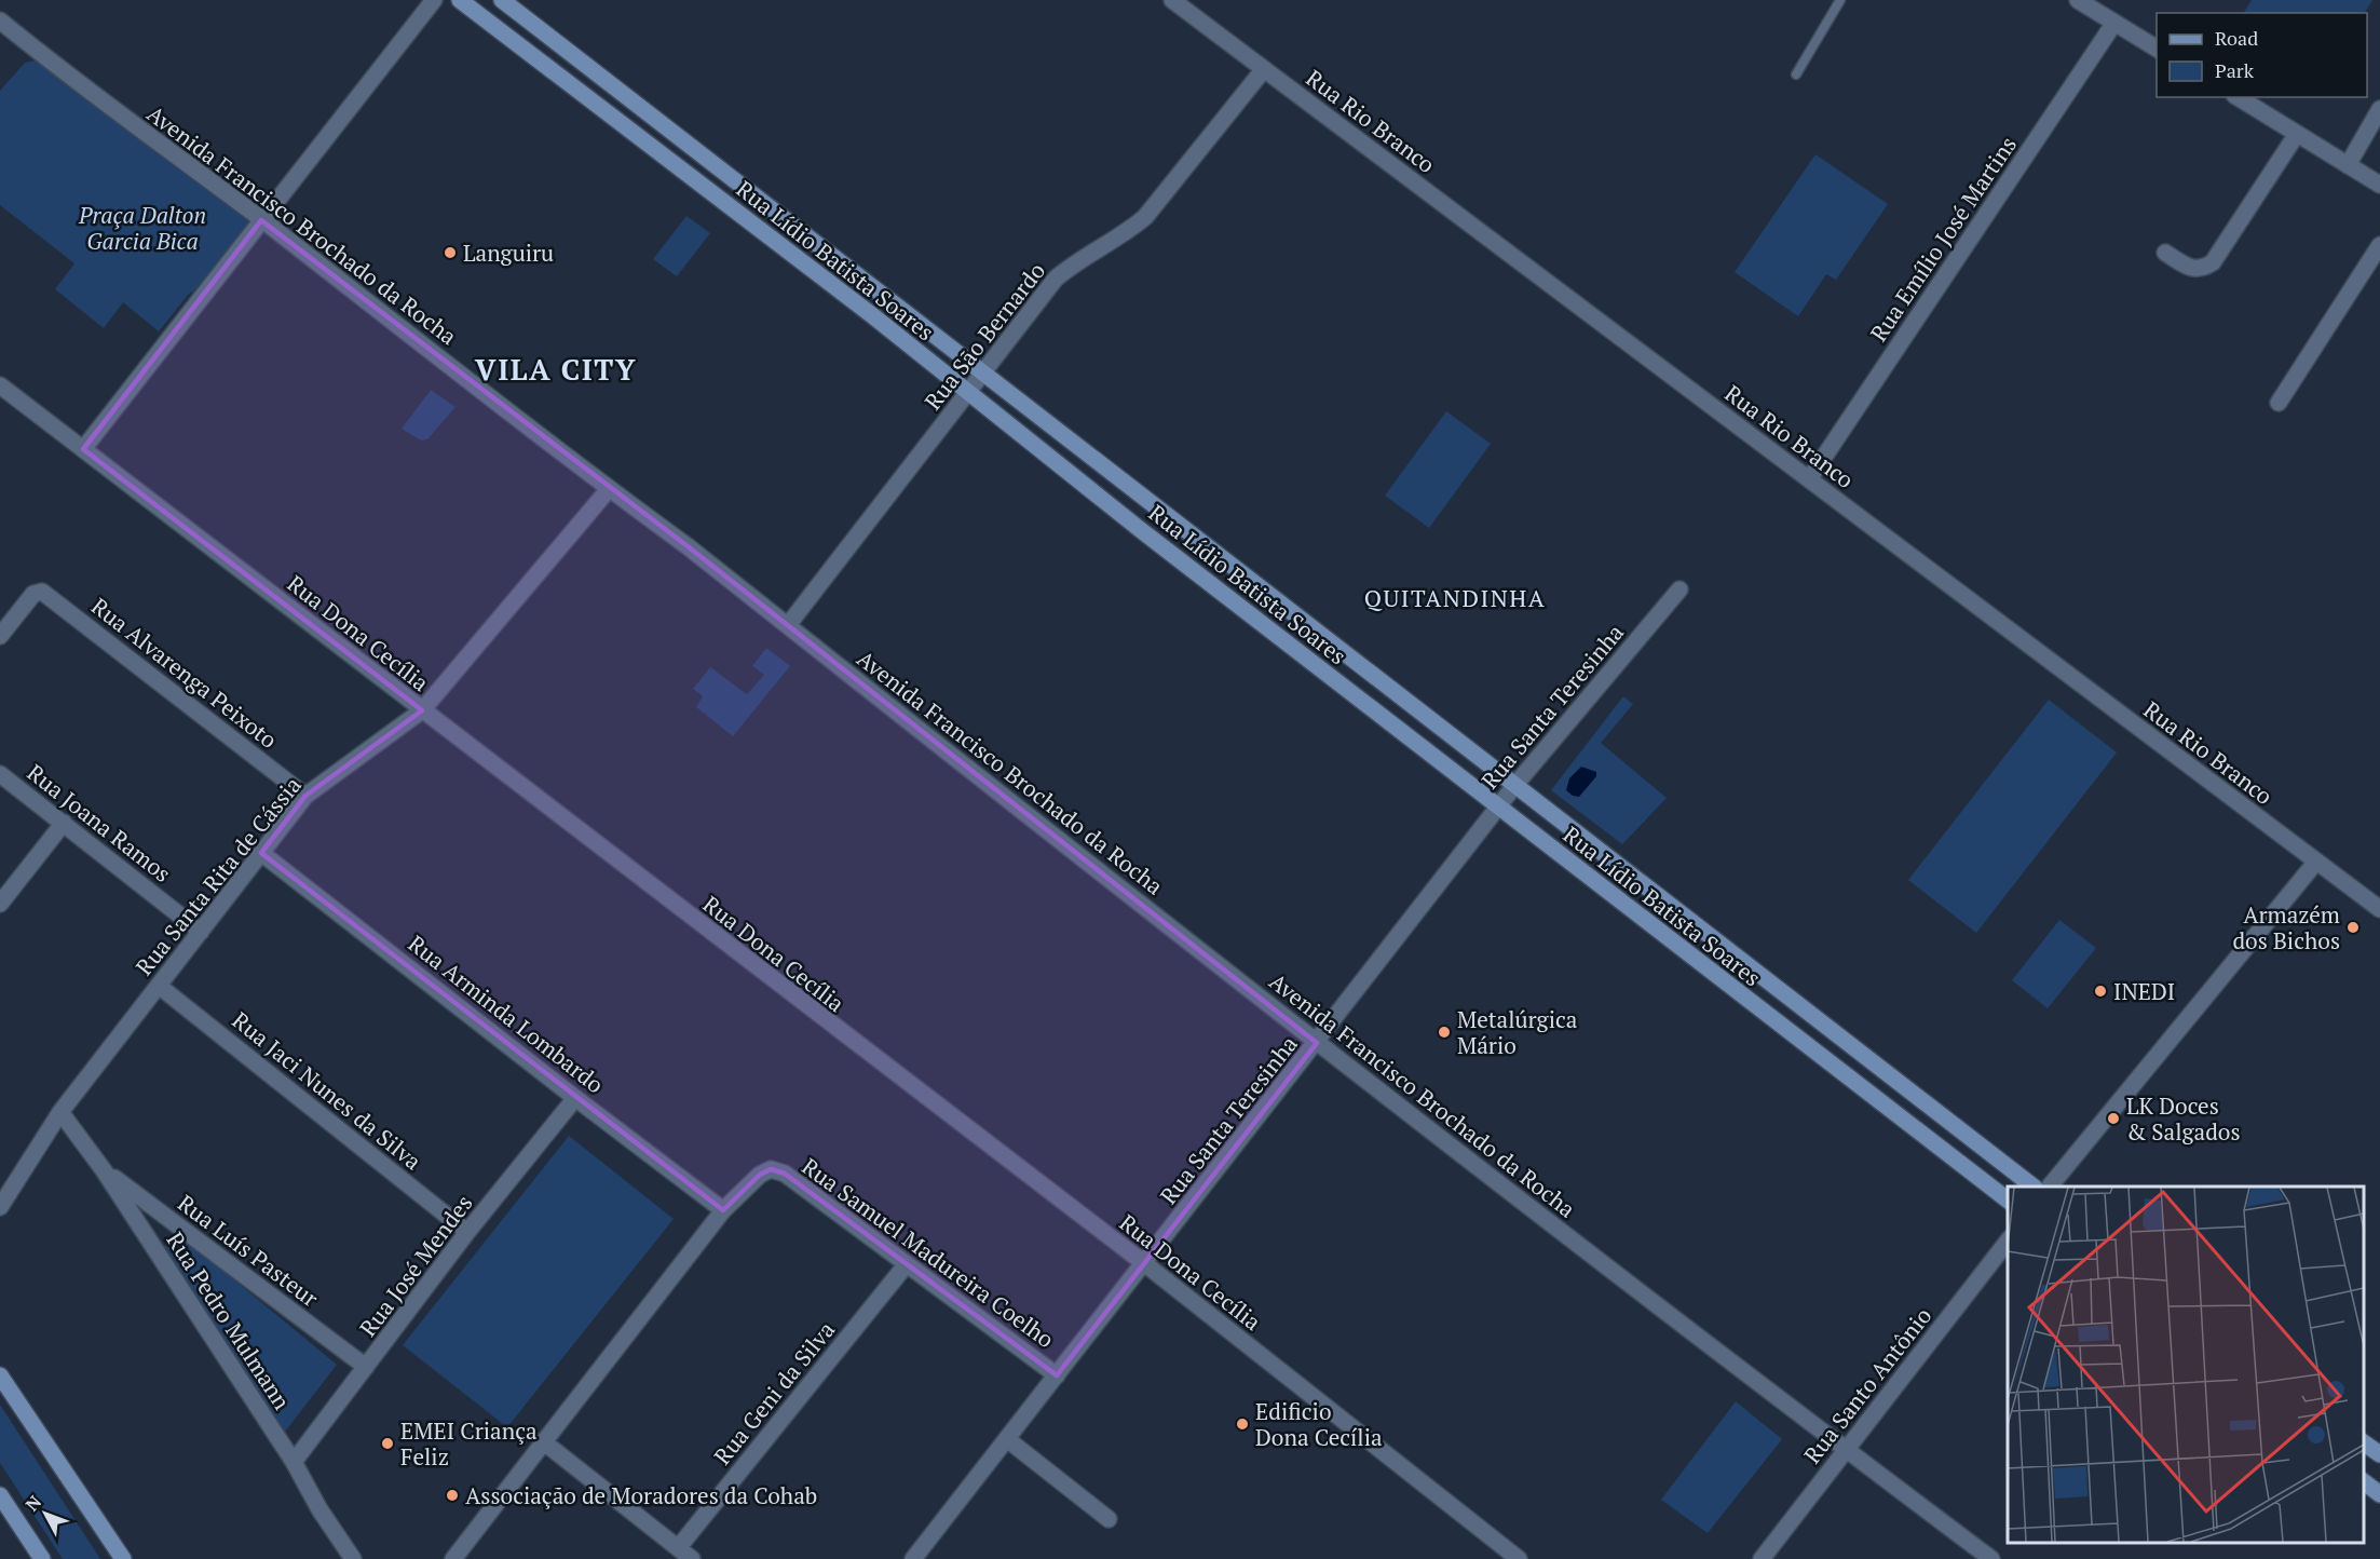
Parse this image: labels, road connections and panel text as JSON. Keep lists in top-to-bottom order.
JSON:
{
  "streets": {
    "main road": ["Rua Lídio Batista Soares"],
    "street": [
      "Rua Rio Branco",
      "Avenida Francisco Brochado da Rocha",
      "Rua Emílio José Martins",
      "Rua São Bernardo",
      "Rua Dona Cecília",
      "Rua Alvarenga Peixoto",
      "Rua Santa Teresinha",
      "Rua Joana Ramos",
      "Rua Santa Rita de Cássia",
      "Rua Arminda Lombardo",
      "Rua Jaci Nunes da Silva",
      "Rua Luís Pasteur",
      "Rua Samuel Madureira Coelho",
      "Rua José Mendes",
      "Rua Pedro Mulmann",
      "Rua Santo Antônio",
      "Rua Geni da Silva"
    ]
  },
  "crossings": [
    ["Rua Rio Branco", "Rua Emílio José Martins"],
    ["Rua Rio Branco", "Rua São Bernardo"],
    ["Avenida Francisco Brochado da Rocha", "Rua São Bernardo"],
    ["Avenida Francisco Brochado da Rocha", "Rua Santa Teresinha"],
    ["Avenida Francisco Brochado da Rocha", "Rua Santa Rita de Cássia"],
    ["Avenida Francisco Brochado da Rocha", "Rua Santo Antônio"],
    ["Rua Lídio Batista Soares", "Rua São Bernardo"],
    ["Rua Lídio Batista Soares", "Rua Santa Teresinha"],
    ["Rua Dona Cecília", "Rua Santa Teresinha"],
    ["Rua Dona Cecília", "Rua Santa Rita de Cássia"],
    ["Rua Alvarenga Peixoto", "Rua Santa Rita de Cássia"],
    ["Rua Santa Teresinha", "Rua Samuel Madureira Coelho"],
    ["Rua Joana Ramos", "Rua Santa Rita de Cássia"],
    ["Rua Santa Rita de Cássia", "Rua Arminda Lombardo"],
    ["Rua Santa Rita de Cássia", "Rua Jaci Nunes da Silva"],
    ["Rua Santa Rita de Cássia", "Rua Pedro Mulmann"],
    ["Rua Arminda Lombardo", "Rua Samuel Madureira Coelho"],
    ["Rua Arminda Lombardo", "Rua José Mendes"],
    ["Rua Jaci Nunes da Silva", "Rua José Mendes"],
    ["Rua Luís Pasteur", "Rua José Mendes"],
    ["Rua Luís Pasteur", "Rua Pedro Mulmann"],
    ["Rua Samuel Madureira Coelho", "Rua Geni da Silva"],
    ["Rua José Mendes", "Rua Pedro Mulmann"]
  ],
  "districts": ["VILA CITY", "QUITANDINHA"],
  "parks": ["Praça Dalton Garcia Bica"],
  "places": [
    "Languiru",
    "Armazém dos Bichos",
    "INEDI",
    "Metalúrgica Mário",
    "LK Doces & Salgados",
    "Edificio Dona Cecília",
    "EMEI Criança Feliz",
    "Associação de Moradores da Cohab"
  ],
  "legend": ["Road", "Park"],
  "north": "top left"
}
